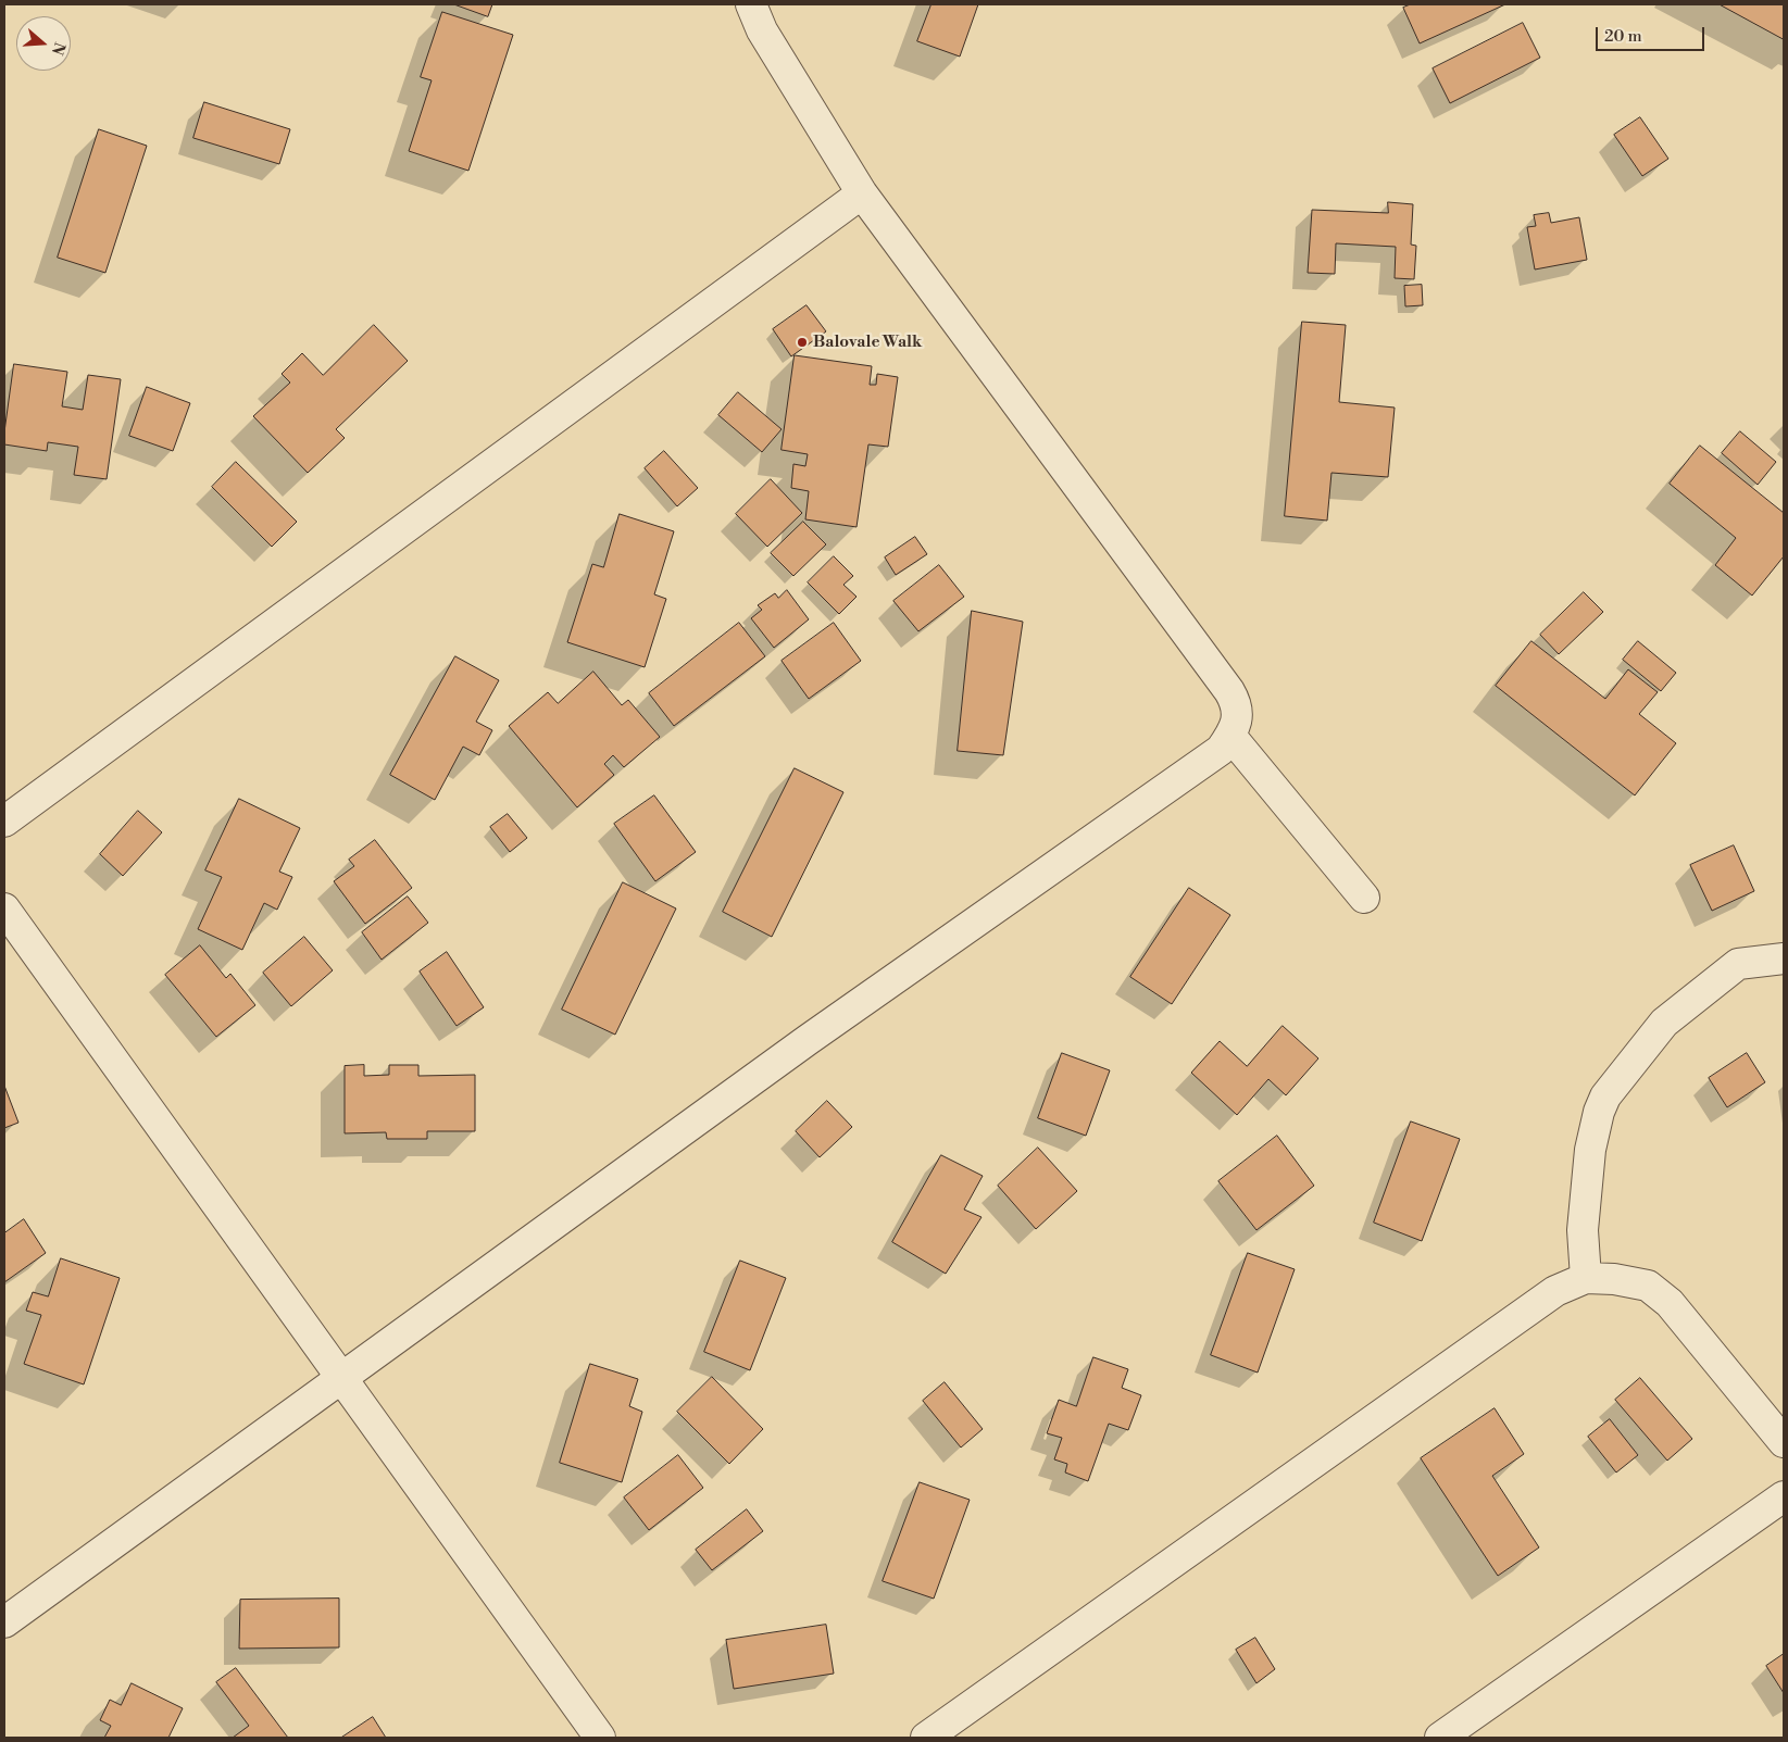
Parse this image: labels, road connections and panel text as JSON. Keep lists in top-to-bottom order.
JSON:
{
  "places": ["Balovale Walk"],
  "scale_bar": "20 m",
  "north": "right"
}
